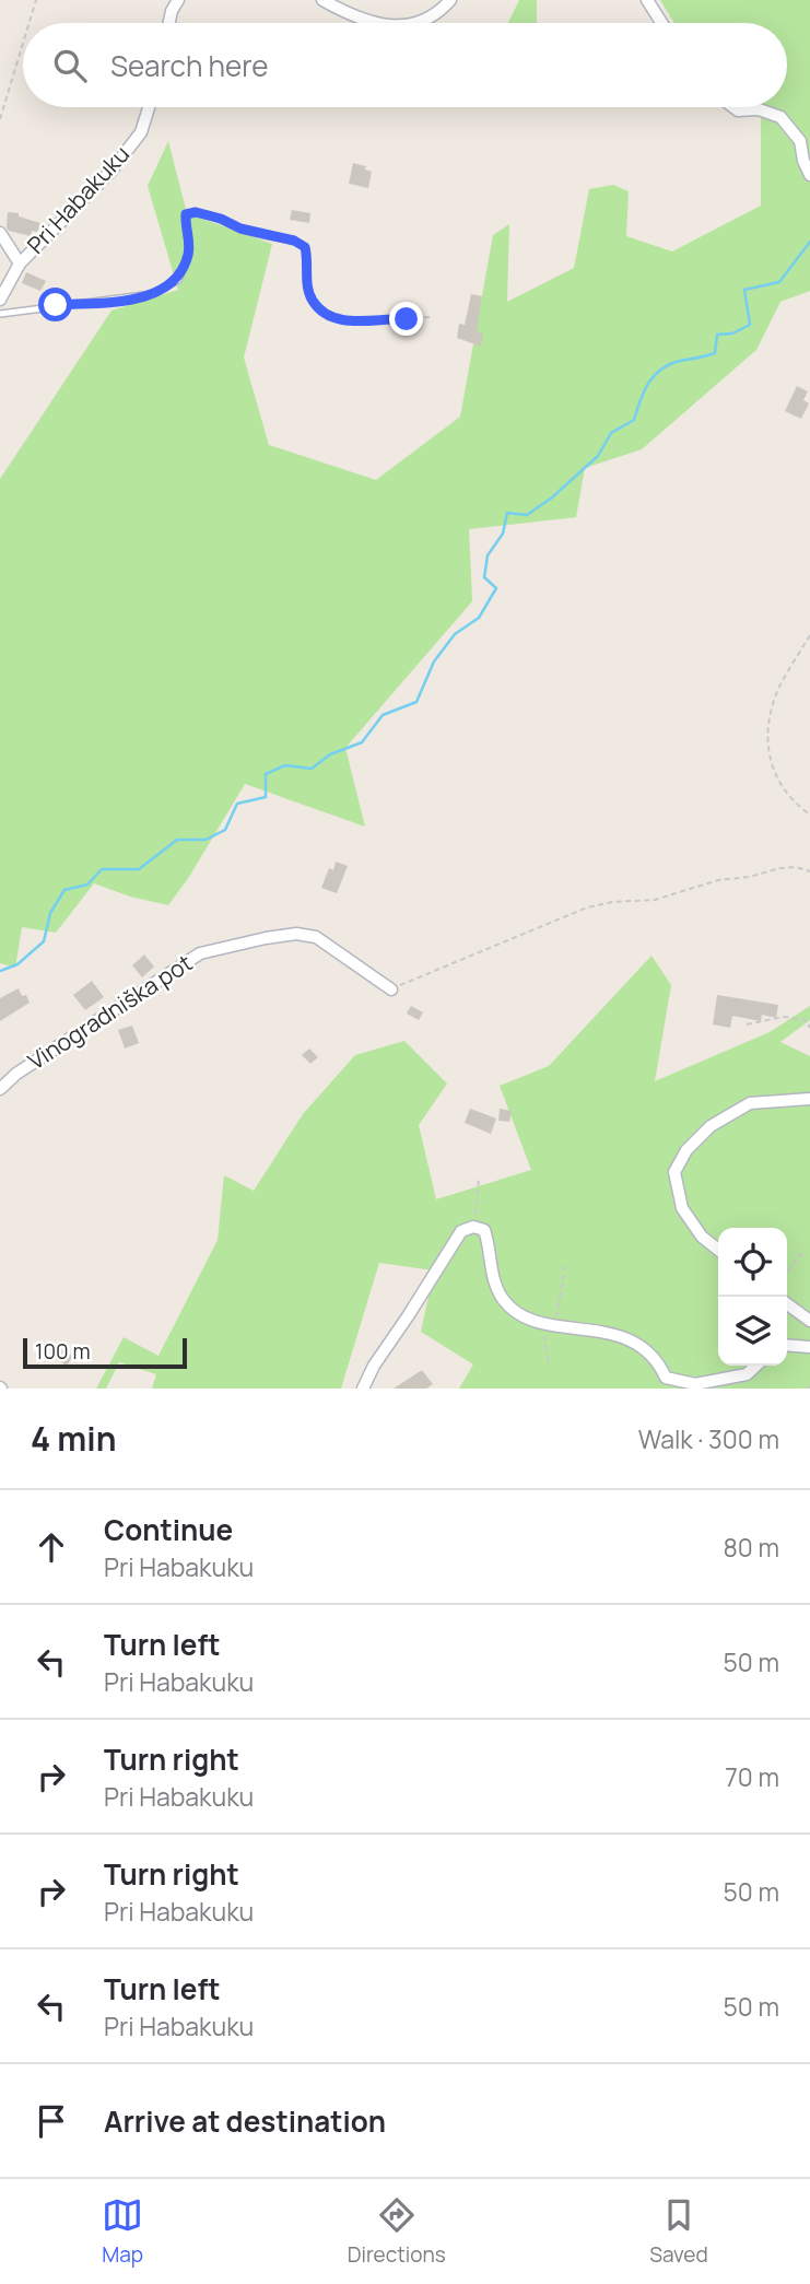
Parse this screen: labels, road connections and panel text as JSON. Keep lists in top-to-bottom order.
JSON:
{
  "streets": {
    "street": ["Pri Habakuku", "Vinogradniška pot"]
  },
  "scale_bar": "100 m",
  "page": {
    "search": "Search here",
    "scale": "100 m",
    "heading": ["4 min", "Walk · 300 m"],
    "list": [
      ["Continue", "Pri Habakuku", "80 m"],
      ["Turn left", "Pri Habakuku", "50 m"],
      ["Turn right", "Pri Habakuku", "70 m"],
      ["Turn right", "Pri Habakuku", "50 m"],
      ["Turn left", "Pri Habakuku", "50 m"],
      "Arrive at destination"
    ],
    "nav": ["Map", "Directions", "Saved"]
  }
}
